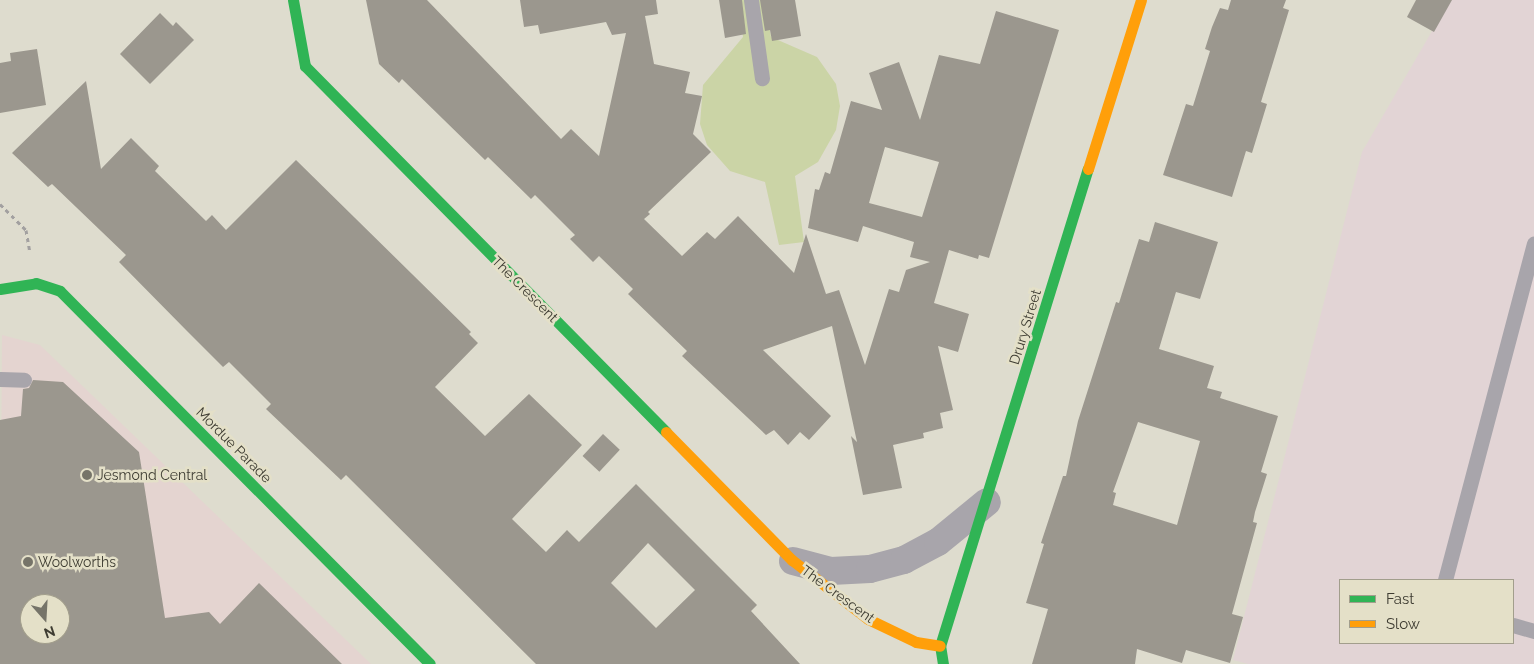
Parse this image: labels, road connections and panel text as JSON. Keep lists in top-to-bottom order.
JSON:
{
  "streets": {
    "street": ["The Crescent", "Drury Street", "Mordue Parade"]
  },
  "crossings": [
    ["The Crescent", "Drury Street"]
  ],
  "places": ["Jesmond Central", "Woolworths"],
  "legend": ["Fast", "Slow"],
  "north": "bottom"
}
